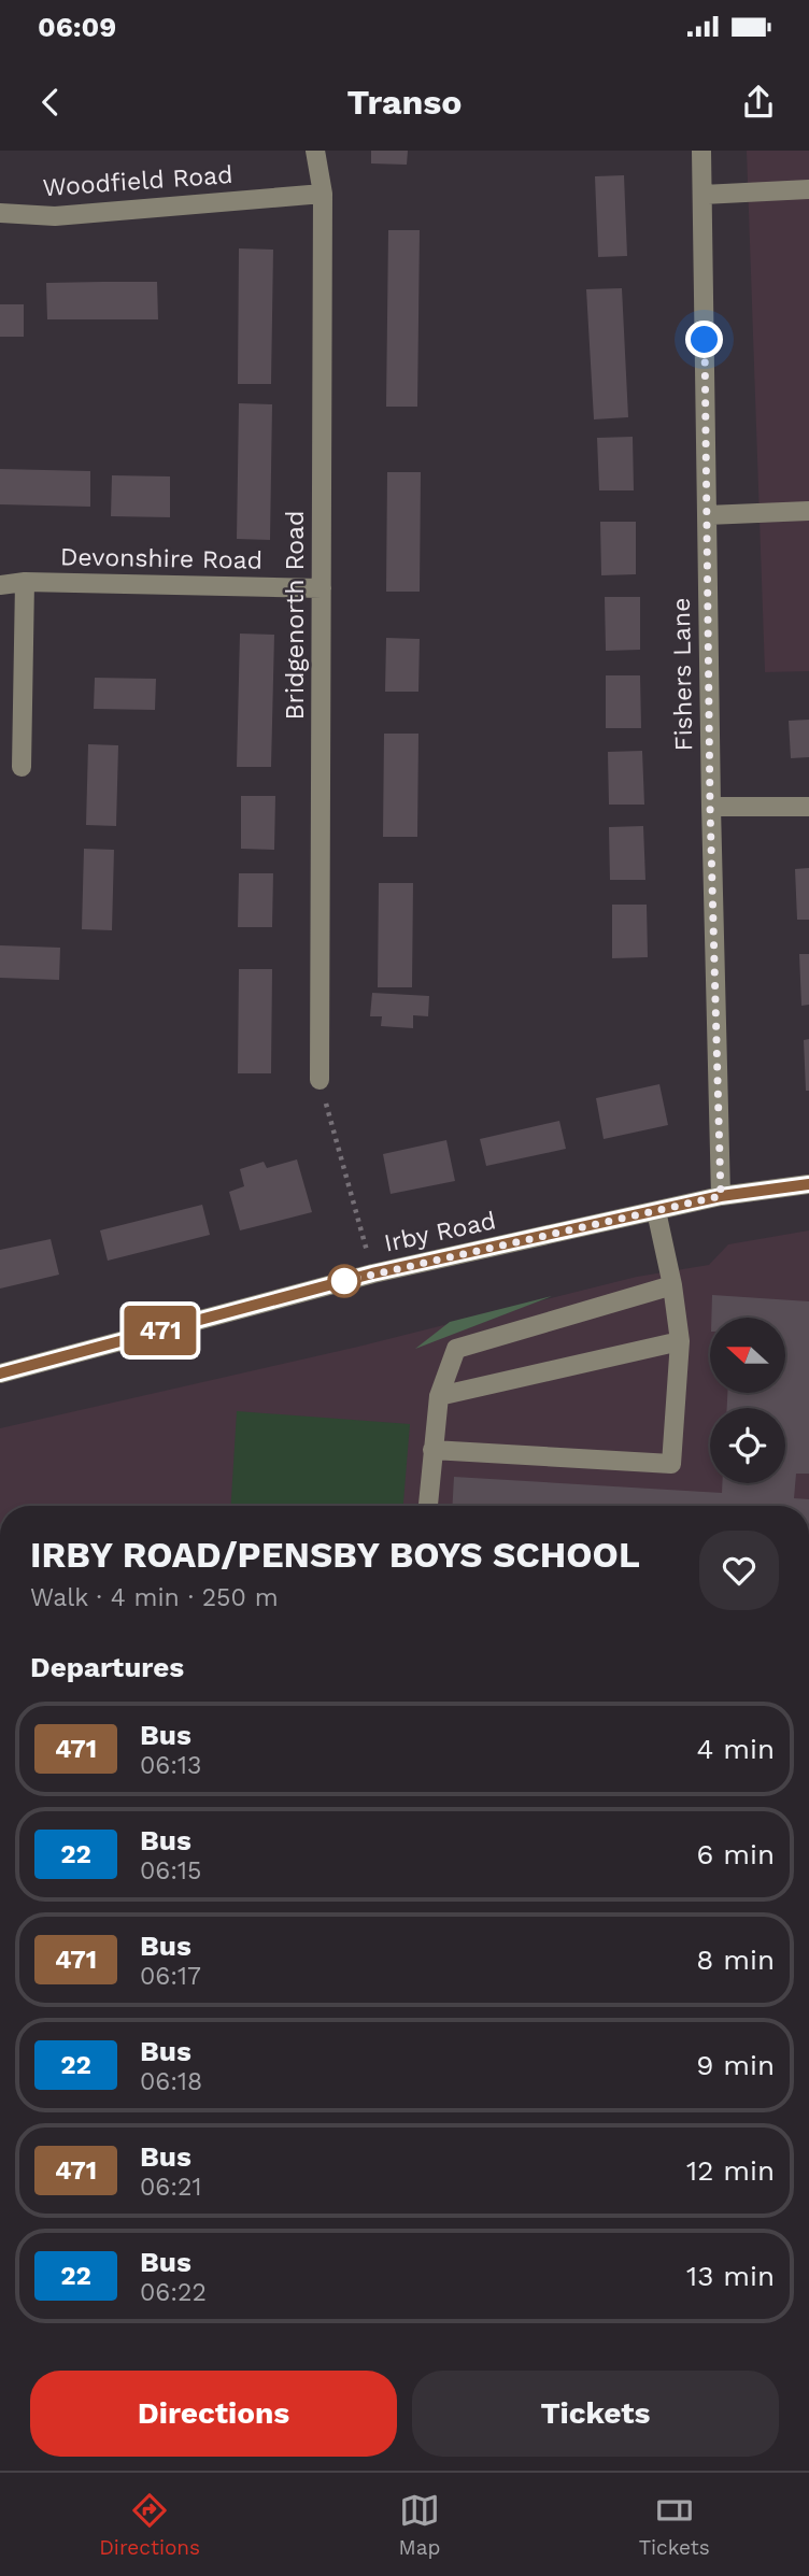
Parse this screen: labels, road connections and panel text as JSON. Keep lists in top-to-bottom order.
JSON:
{
  "streets": {
    "street": [
      "Woodfield Road",
      "Devonshire Road",
      "Bridgenorth Road",
      "Fishers Lane",
      "Irby Road"
    ]
  },
  "crossings": [
    ["Woodfield Road", "Bridgenorth Road"],
    ["Devonshire Road", "Bridgenorth Road"],
    ["Fishers Lane", "Irby Road"]
  ],
  "lines": ["bus line 471"],
  "north": "left",
  "page": {
    "status": "06:09",
    "header": "Transo",
    "on_map": "471",
    "heading": [
      ["IRBY ROAD/PENSBY BOYS SCHOOL", "Walk · 4 min · 250 m"],
      "Departures"
    ],
    "list": [
      {
        "mark": "471",
        "name": "Bus",
        "note": "06:13",
        "value": "4 min"
      },
      {
        "mark": "22",
        "name": "Bus",
        "note": "06:15",
        "value": "6 min"
      },
      {
        "mark": "471",
        "name": "Bus",
        "note": "06:17",
        "value": "8 min"
      },
      {
        "mark": "22",
        "name": "Bus",
        "note": "06:18",
        "value": "9 min"
      },
      {
        "mark": "471",
        "name": "Bus",
        "note": "06:21",
        "value": "12 min"
      },
      {
        "mark": "22",
        "name": "Bus",
        "note": "06:22",
        "value": "13 min"
      }
    ],
    "buttons": ["Directions", "Tickets"],
    "tabs": ["Directions", "Map", "Tickets"]
  }
}
